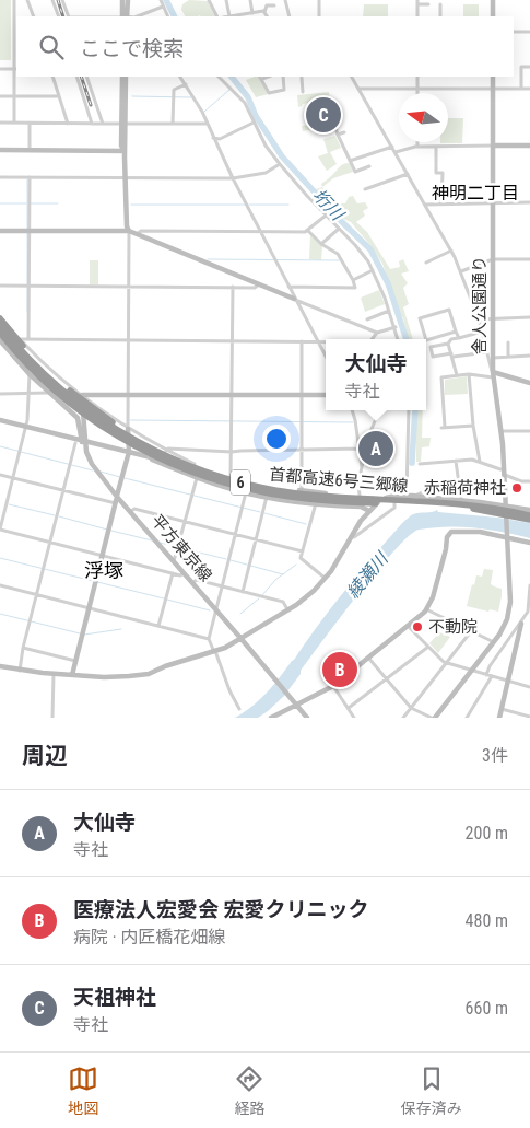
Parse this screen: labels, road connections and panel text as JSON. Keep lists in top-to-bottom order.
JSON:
{
  "streets": {
    "highway": ["首都高速6号三郷線", "6"],
    "main road": ["舎人公園通り", "平方東京線"]
  },
  "crossings": [
    ["首都高速6号三郷線", "平方東京線"]
  ],
  "districts": ["神明二丁目", "浮塚"],
  "water": ["垳川", "綾瀬川"],
  "places": ["赤稲荷神社", "不動院"],
  "north": "left",
  "page": {
    "search": "ここで検索",
    "pins": ["C", "A", "B"],
    "popup": ["大仙寺", "寺社"],
    "heading": ["周辺", "3件"],
    "list": [
      {
        "mark": "A",
        "name": "大仙寺",
        "note": "寺社",
        "value": "200 m"
      },
      {
        "mark": "B",
        "name": "医療法人宏愛会 宏愛クリニック",
        "note": "病院 · 内匠橋花畑線",
        "value": "480 m"
      },
      {
        "mark": "C",
        "name": "天祖神社",
        "note": "寺社",
        "value": "660 m"
      }
    ],
    "nav": ["地図", "経路", "保存済み"]
  }
}
